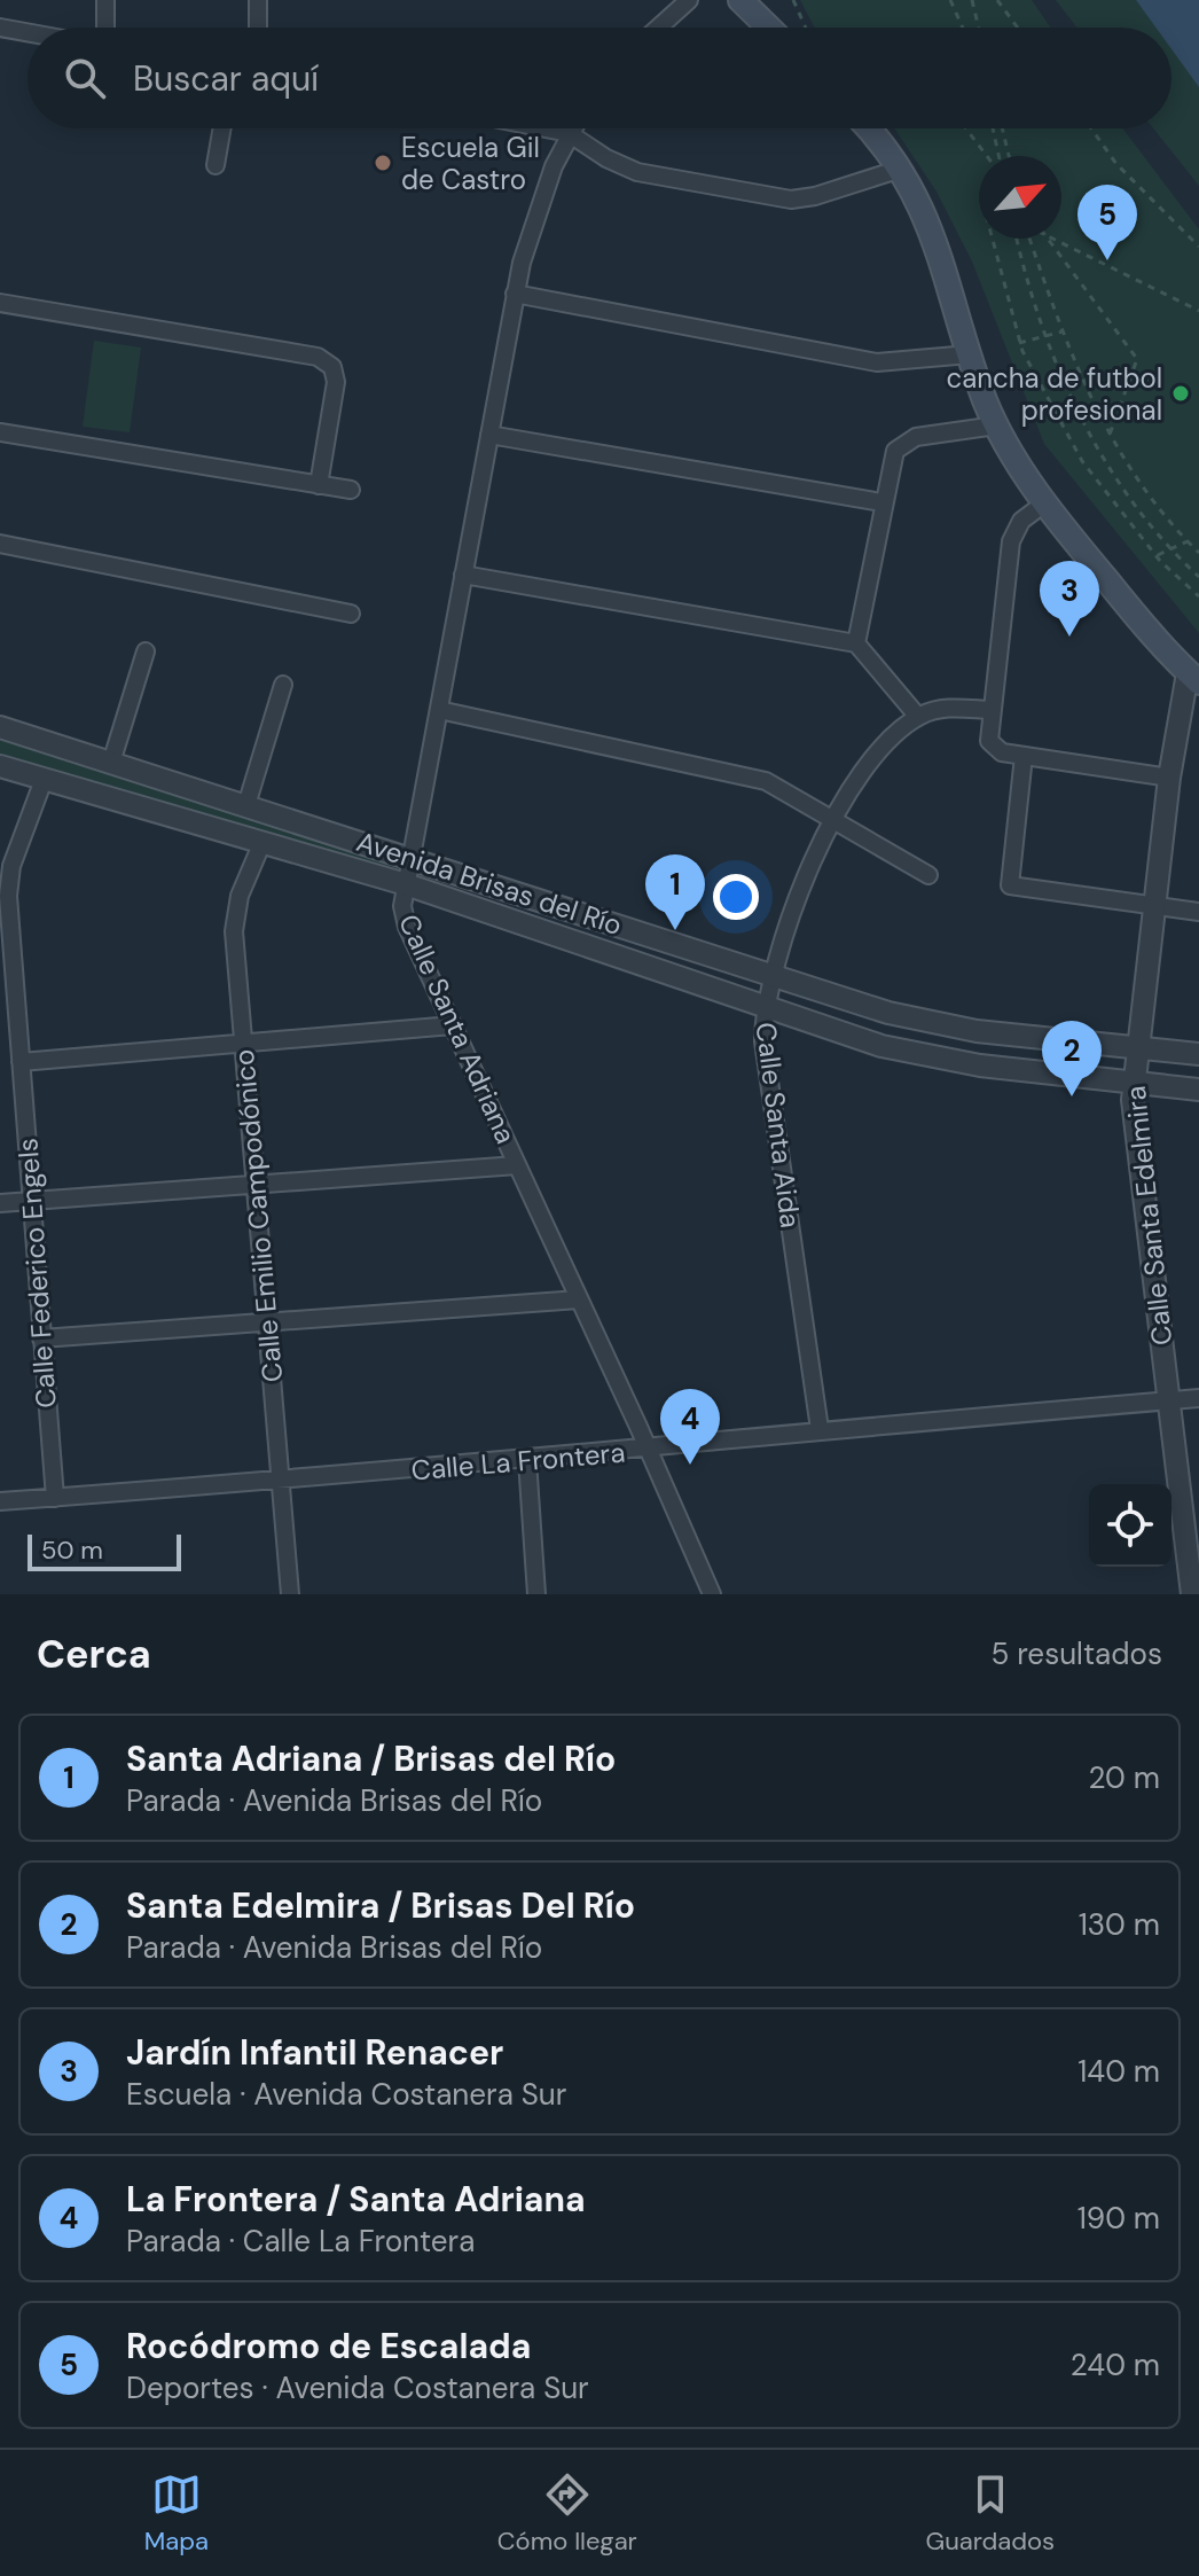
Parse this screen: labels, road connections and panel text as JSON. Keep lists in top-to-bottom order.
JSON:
{
  "streets": {
    "street": [
      "Avenida Brisas del Río",
      "Calle Santa Adriana",
      "Calle Santa Aida",
      "Calle Emilio Campodónico",
      "Calle Santa Edelmira",
      "Calle Federico Engels",
      "Calle La Frontera"
    ]
  },
  "crossings": [
    ["Avenida Brisas del Río", "Calle Santa Adriana"],
    ["Avenida Brisas del Río", "Calle Santa Aida"],
    ["Avenida Brisas del Río", "Calle Emilio Campodónico"],
    ["Avenida Brisas del Río", "Calle Santa Edelmira"],
    ["Avenida Brisas del Río", "Calle Federico Engels"],
    ["Calle Santa Adriana", "Calle La Frontera"],
    ["Calle Santa Aida", "Calle La Frontera"],
    ["Calle Emilio Campodónico", "Calle La Frontera"],
    ["Calle Santa Edelmira", "Calle La Frontera"],
    ["Calle Federico Engels", "Calle La Frontera"]
  ],
  "places": ["Escuela Gil de Castro", "cancha de futbol profesional"],
  "scale_bar": "50 m",
  "north": "top right",
  "page": {
    "search": "Buscar aquí",
    "pins": [
      "5",
      "3",
      "1",
      "2",
      "4"
    ],
    "scale": "50 m",
    "heading": ["Cerca", "5 resultados"],
    "list": [
      {
        "mark": "1",
        "name": "Santa Adriana / Brisas del Río",
        "note": "Parada · Avenida Brisas del Río",
        "value": "20 m"
      },
      {
        "mark": "2",
        "name": "Santa Edelmira / Brisas Del Río",
        "note": "Parada · Avenida Brisas del Río",
        "value": "130 m"
      },
      {
        "mark": "3",
        "name": "Jardín Infantil Renacer",
        "note": "Escuela · Avenida Costanera Sur",
        "value": "140 m"
      },
      {
        "mark": "4",
        "name": "La Frontera / Santa Adriana",
        "note": "Parada · Calle La Frontera",
        "value": "190 m"
      },
      {
        "mark": "5",
        "name": "Rocódromo de Escalada",
        "note": "Deportes · Avenida Costanera Sur",
        "value": "240 m"
      }
    ],
    "nav": ["Mapa", "Cómo llegar", "Guardados"]
  }
}
